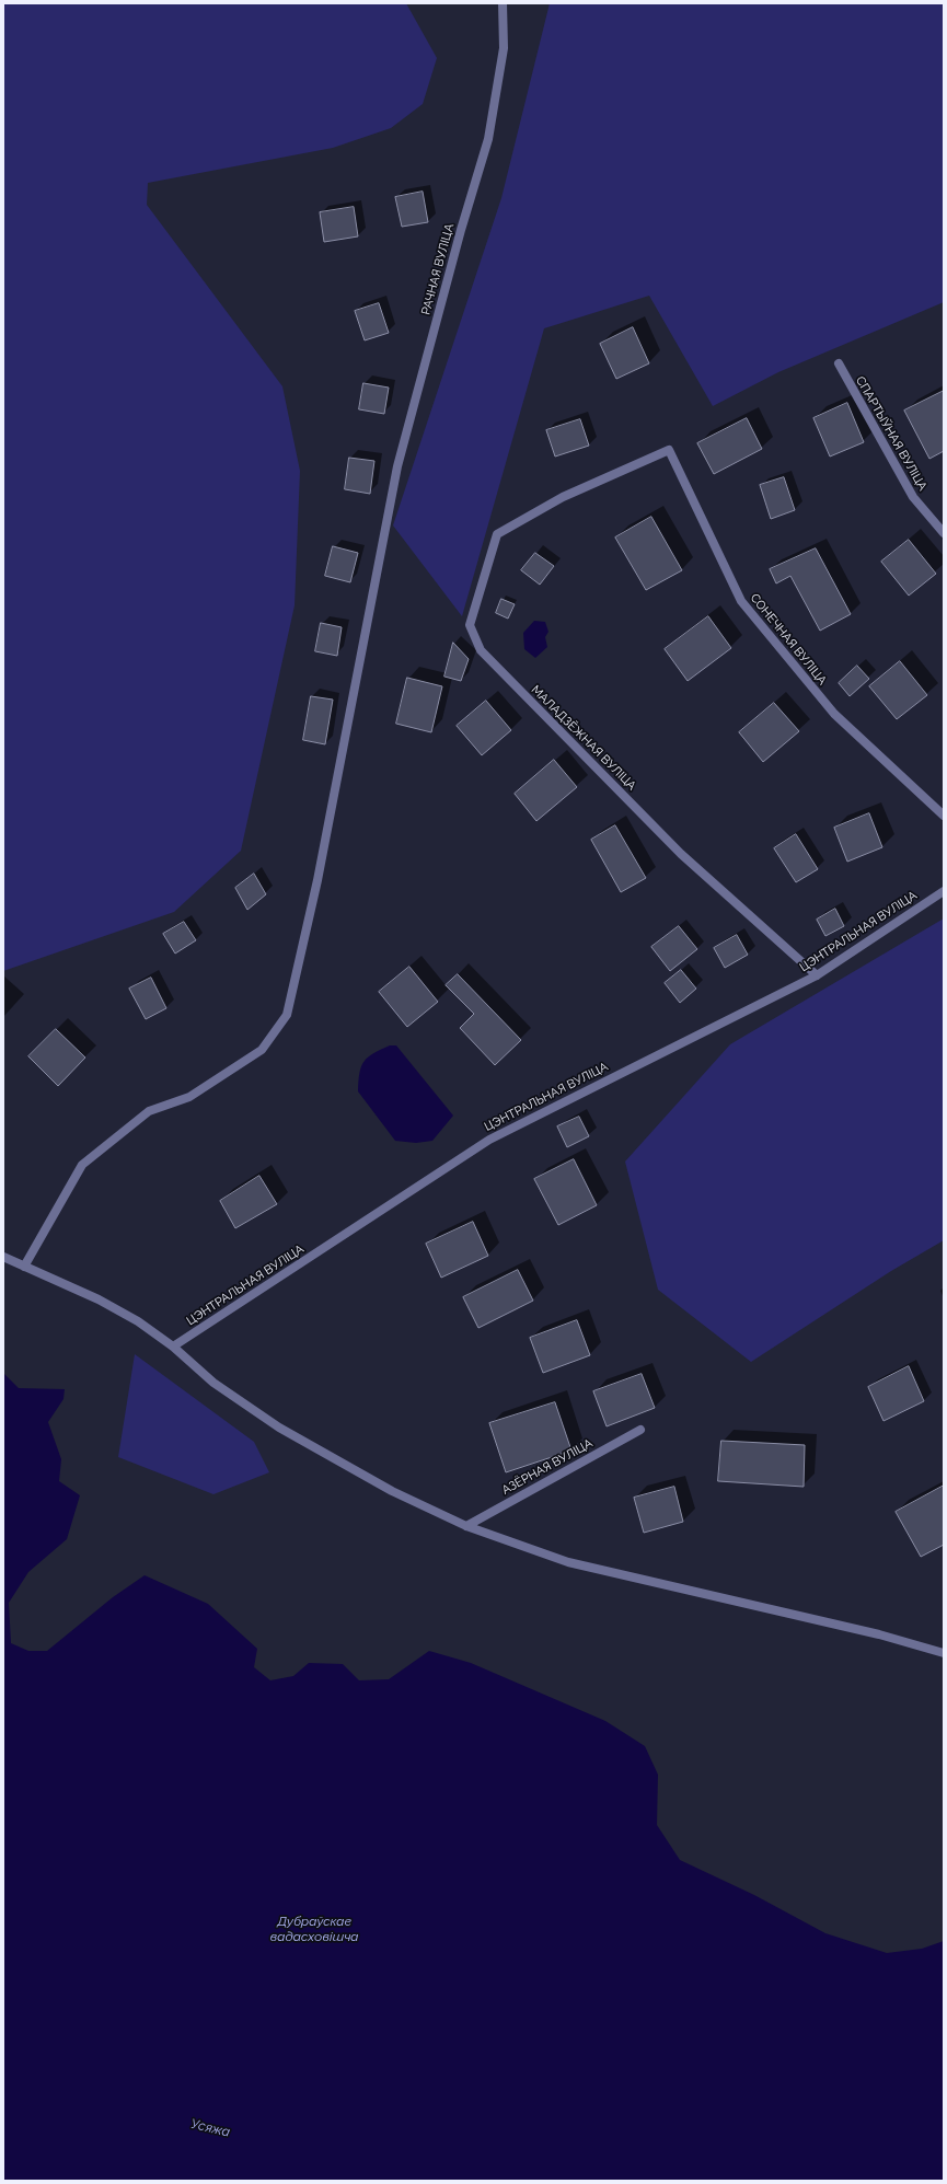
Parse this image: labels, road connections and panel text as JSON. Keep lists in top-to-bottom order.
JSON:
{
  "streets": {
    "street": [
      "РАЧНАЯ ВУЛІЦА",
      "СПАРТЫЎНАЯ ВУЛІЦА",
      "СОНЕЧНАЯ ВУЛІЦА",
      "МАЛАДЗЁЖНАЯ ВУЛІЦА",
      "ЦЭНТРАЛЬНАЯ ВУЛІЦА",
      "АЗЁРНАЯ ВУЛІЦА"
    ]
  },
  "crossings": [
    ["СОНЕЧНАЯ ВУЛІЦА", "МАЛАДЗЁЖНАЯ ВУЛІЦА"],
    ["МАЛАДЗЁЖНАЯ ВУЛІЦА", "ЦЭНТРАЛЬНАЯ ВУЛІЦА"]
  ],
  "water": ["Дубраўскае вадасховішча", "Усяжа"]
}
